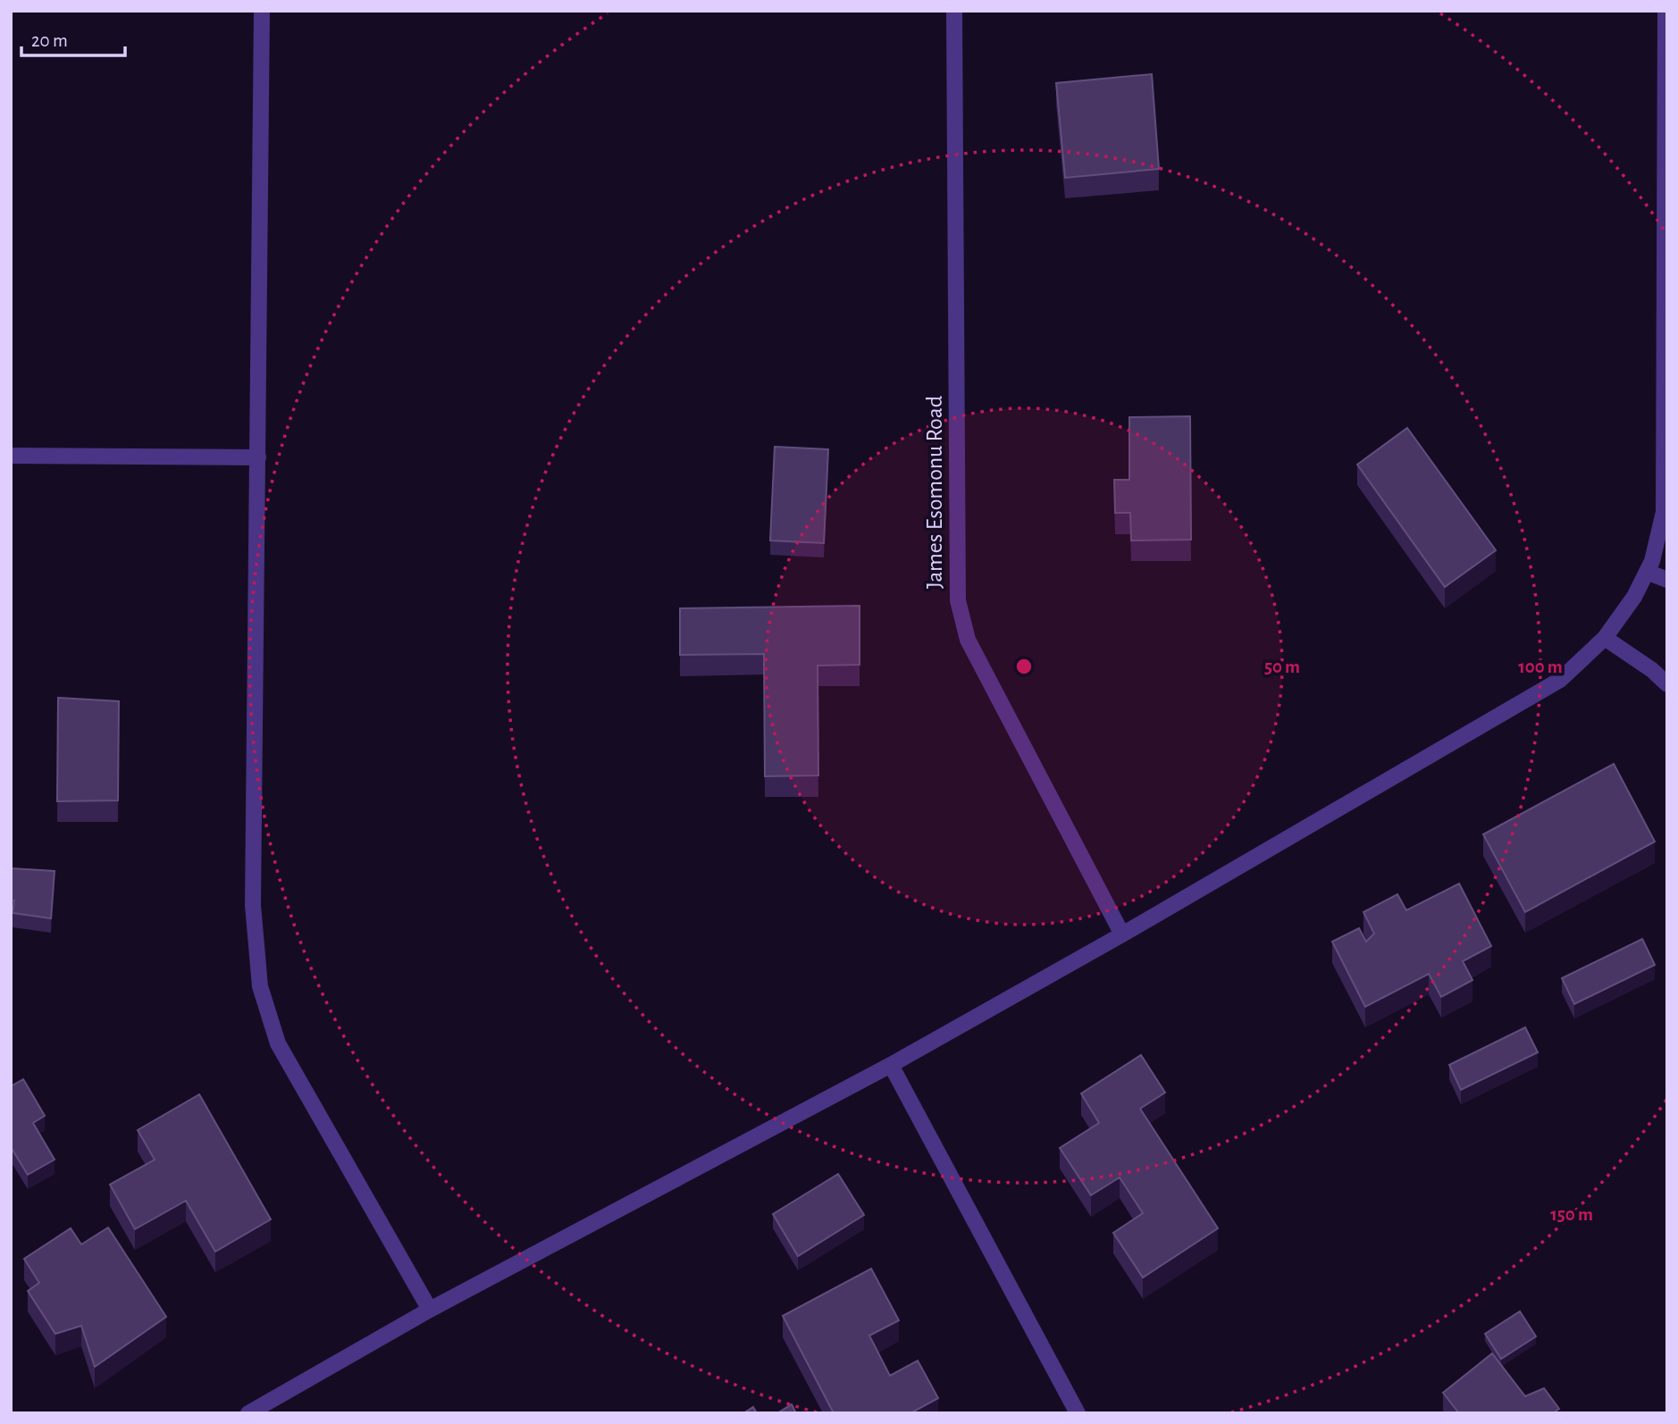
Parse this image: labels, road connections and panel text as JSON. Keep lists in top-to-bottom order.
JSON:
{
  "streets": {
    "street": ["James Esomonu Road"]
  },
  "scale_bar": "20 m",
  "rings": ["50 m", "100 m", "150 m"]
}
